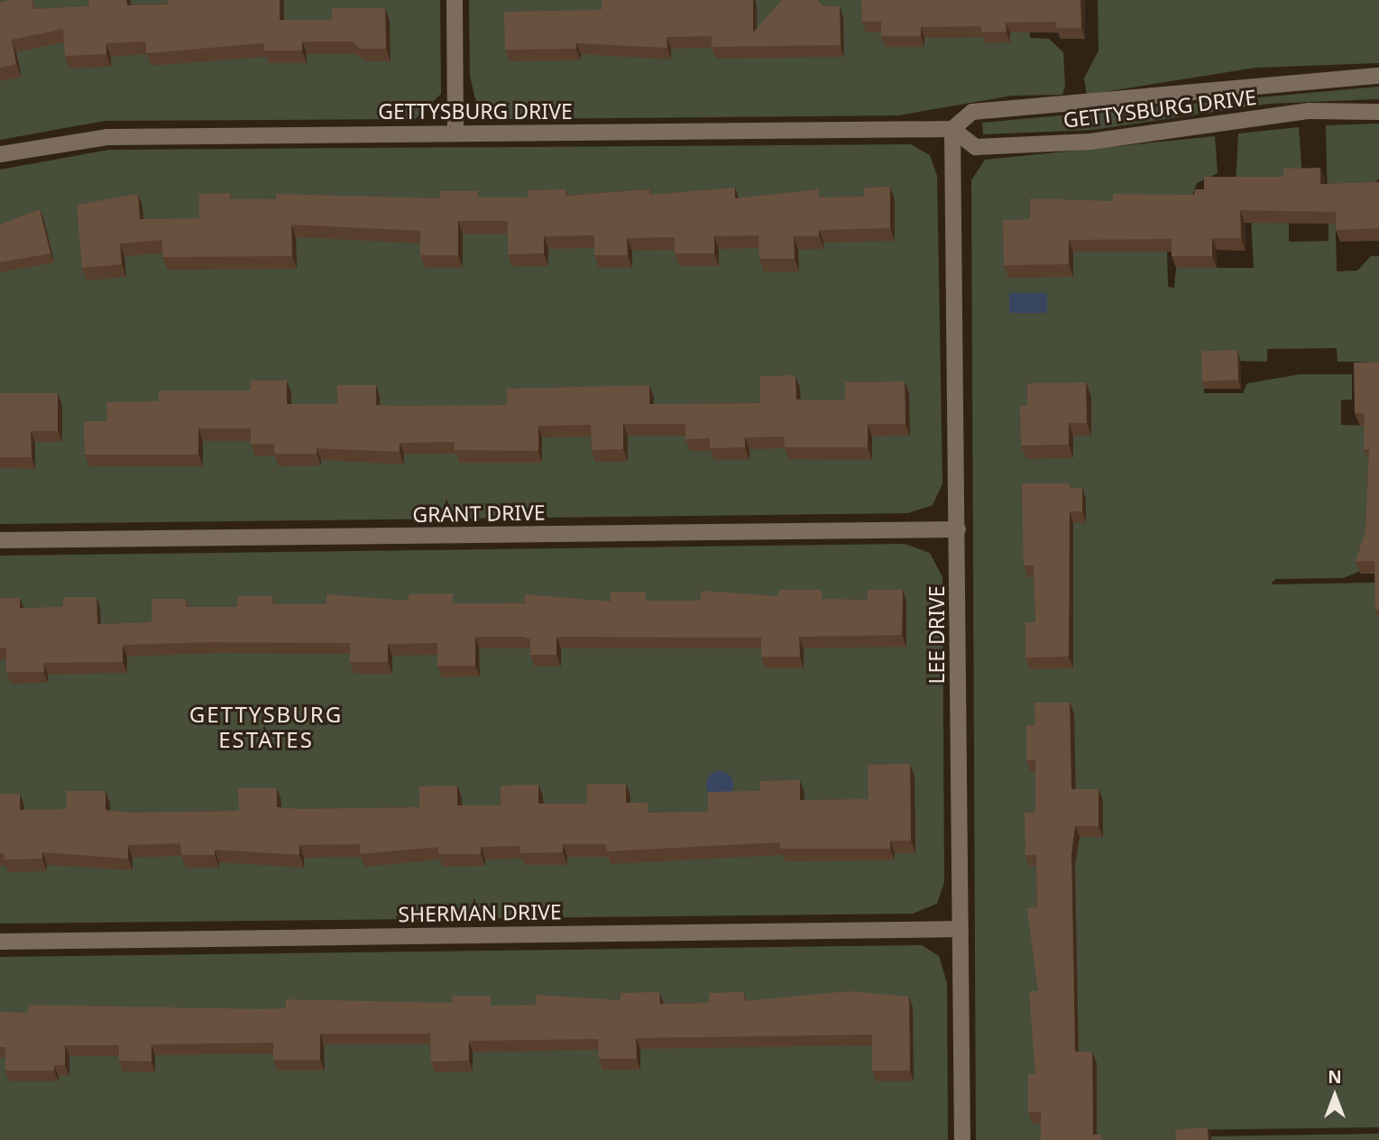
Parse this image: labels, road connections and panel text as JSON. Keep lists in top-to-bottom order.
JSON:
{
  "streets": {
    "street": [
      "GETTYSBURG DRIVE",
      "GRANT DRIVE",
      "LEE DRIVE",
      "SHERMAN DRIVE"
    ]
  },
  "crossings": [
    ["GETTYSBURG DRIVE", "LEE DRIVE"],
    ["GRANT DRIVE", "LEE DRIVE"],
    ["LEE DRIVE", "SHERMAN DRIVE"]
  ],
  "districts": ["GETTYSBURG ESTATES"],
  "north": "top"
}
